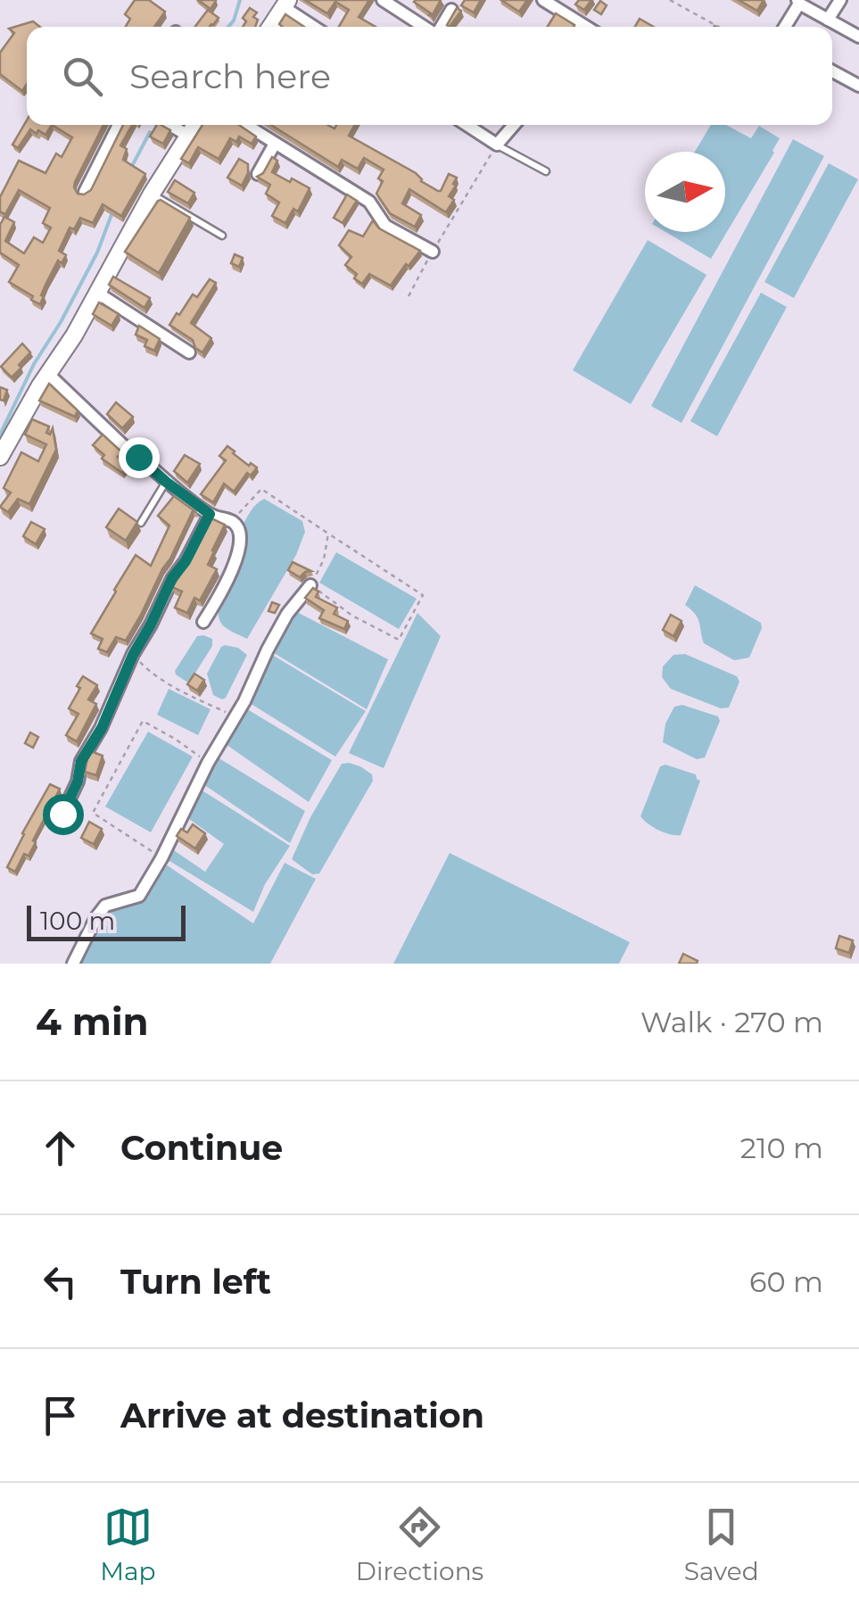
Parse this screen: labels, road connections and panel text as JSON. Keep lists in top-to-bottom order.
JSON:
{
  "scale_bar": "100 m",
  "north": "right",
  "page": {
    "search": "Search here",
    "scale": "100 m",
    "heading": ["4 min", "Walk · 270 m"],
    "list": [
      ["Continue", "210 m"],
      ["Turn left", "60 m"],
      "Arrive at destination"
    ],
    "nav": ["Map", "Directions", "Saved"]
  }
}
